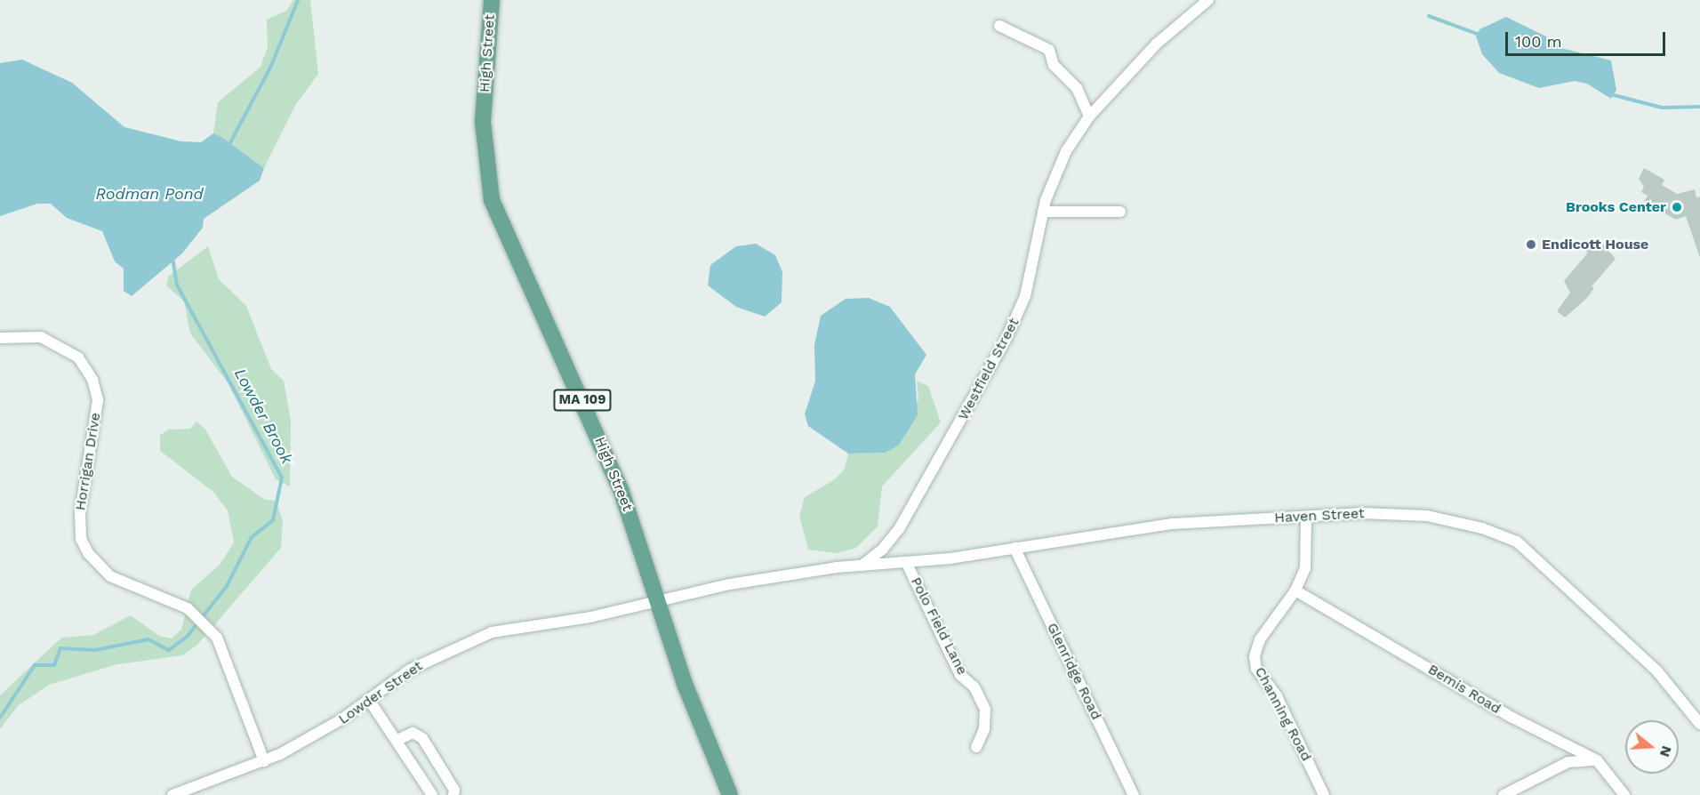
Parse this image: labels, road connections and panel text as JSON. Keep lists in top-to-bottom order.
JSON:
{
  "streets": {
    "main road": ["High Street", "MA 109"],
    "street": [
      "Westfield Street",
      "Horrigan Drive",
      "Haven Street",
      "Polo Field Lane",
      "Glenridge Road",
      "Bemis Road",
      "Lowder Street",
      "Channing Road"
    ]
  },
  "crossings": [
    ["High Street", "Lowder Street"],
    ["Westfield Street", "Haven Street"],
    ["Horrigan Drive", "Lowder Street"],
    ["Haven Street", "Polo Field Lane"],
    ["Haven Street", "Glenridge Road"],
    ["Haven Street", "Channing Road"],
    ["Bemis Road", "Channing Road"]
  ],
  "water": ["Rodman Pond", "Lowder Brook"],
  "places": ["Brooks Center", "Endicott House"],
  "scale_bar": "100 m",
  "north": "right"
}
